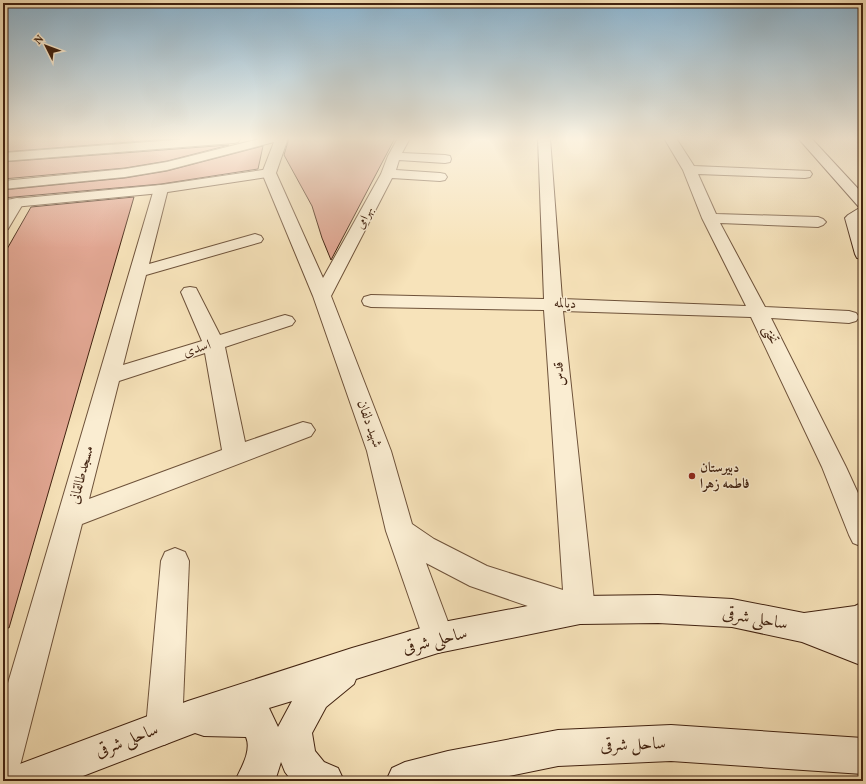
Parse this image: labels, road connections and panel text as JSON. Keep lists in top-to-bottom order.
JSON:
{
  "streets": {
    "street": [
      "بهرامی",
      "دیالمه",
      "تختی",
      "اسدی",
      "قدس",
      "شهید دلفان",
      "مسجدطالقانی",
      "ساحلی شرقی",
      "ساحل شرقی"
    ]
  },
  "crossings": [
    ["بهرامی", "شهید دلفان"],
    ["دیالمه", "تختی"],
    ["دیالمه", "قدس"],
    ["اسدی", "مسجدطالقانی"],
    ["قدس", "ساحلی شرقی"],
    ["شهید دلفان", "ساحلی شرقی"]
  ],
  "places": ["دبیرستان فاطمه زهرا"],
  "north": "top left"
}
